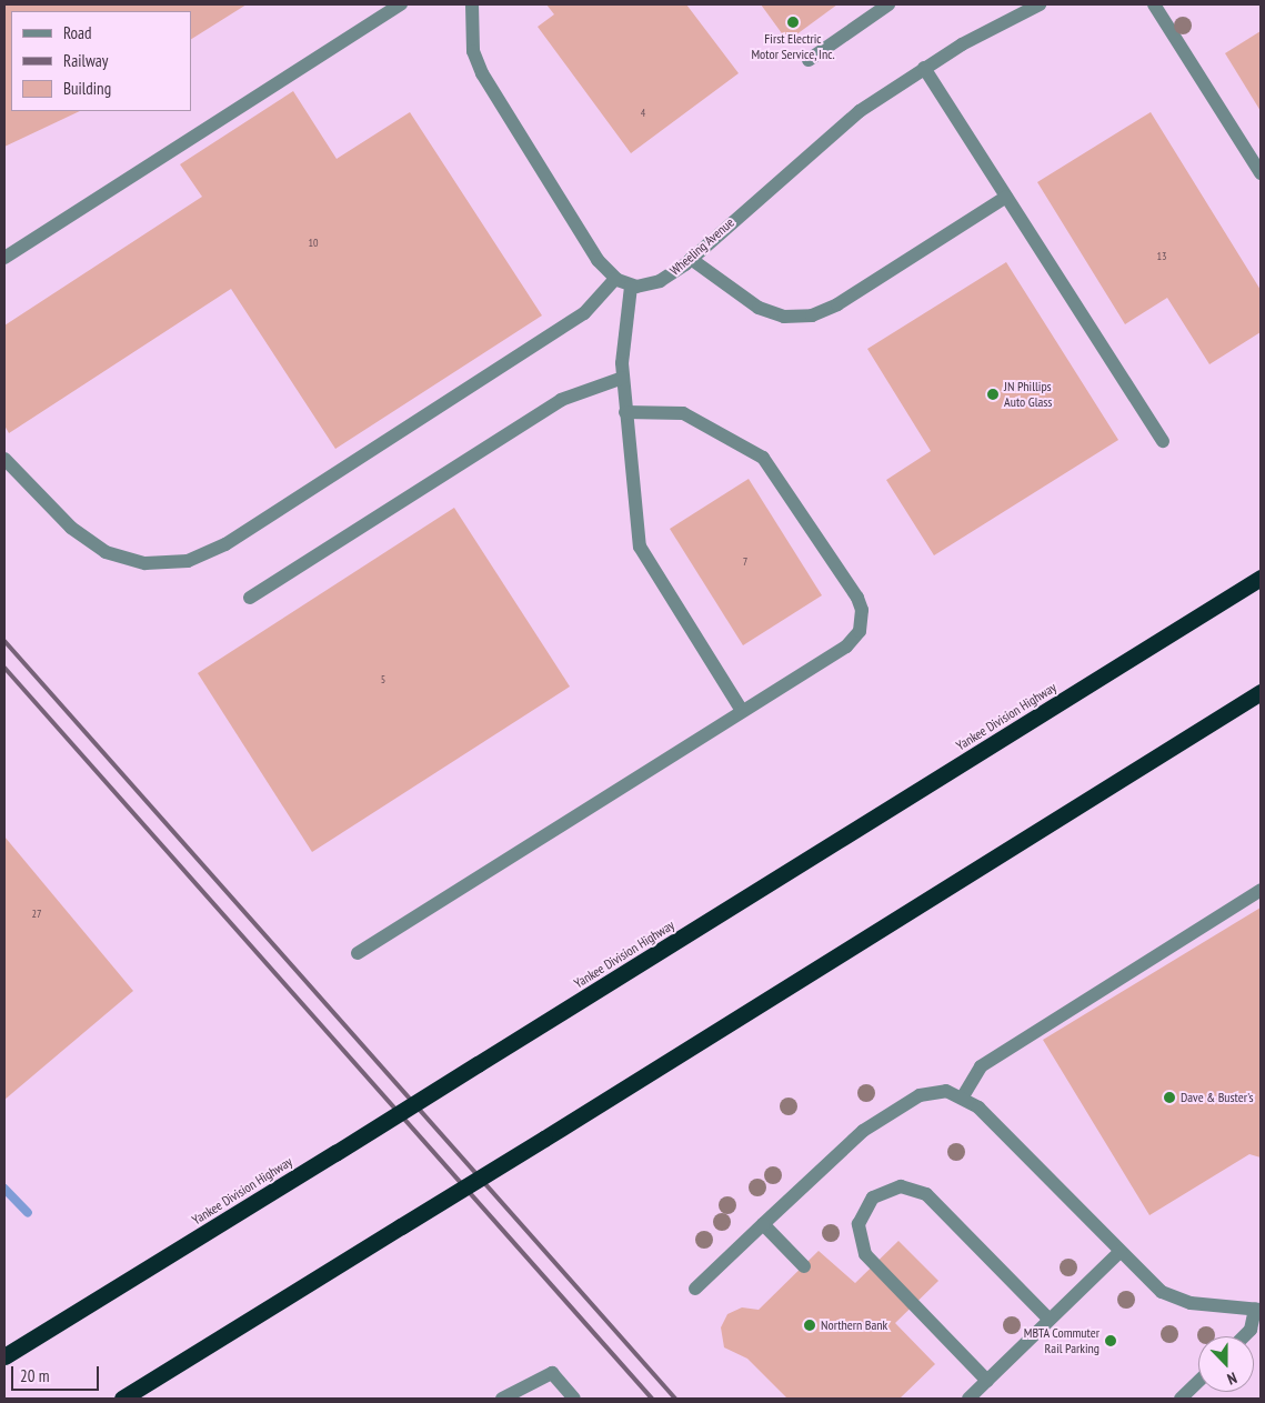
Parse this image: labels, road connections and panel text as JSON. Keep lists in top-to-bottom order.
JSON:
{
  "streets": {
    "highway": ["Yankee Division Highway"],
    "street": ["Wheeling Avenue"]
  },
  "places": [
    "First Electric Motor Service, Inc.",
    "JN Phillips Auto Glass",
    "Dave & Buster's",
    "Northern Bank",
    "MBTA Commuter Rail Parking"
  ],
  "house_numbers": [
    "4",
    "10",
    "13",
    "7",
    "5",
    "27"
  ],
  "legend": ["Road", "Railway", "Building"],
  "scale_bar": "20 m",
  "north": "bottom"
}
